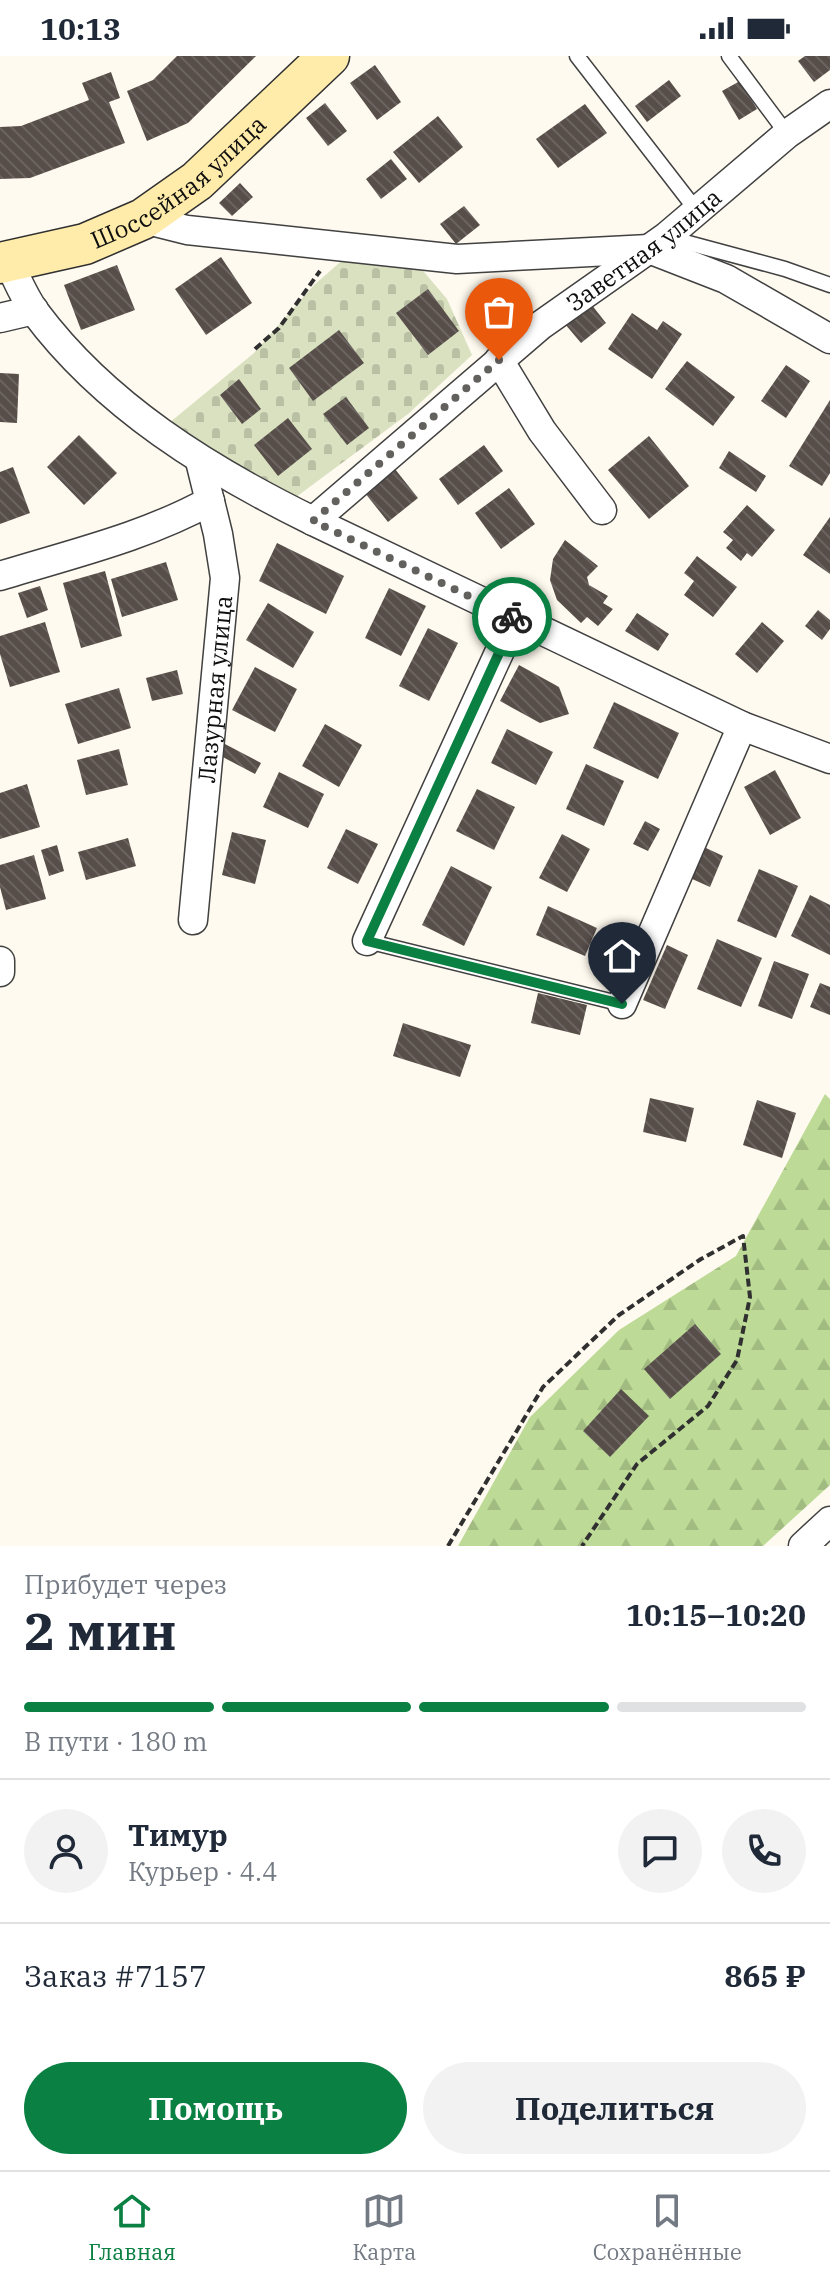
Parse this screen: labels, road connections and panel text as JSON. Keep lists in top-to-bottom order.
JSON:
{
  "streets": {
    "street": ["Шоссейная улица", "Заветная улица", "Лазурная улица"]
  },
  "page": {
    "status": "10:13",
    "heading": ["2 мин", "Прибудет через", "10:15–10:20"],
    "panel": [
      "Тимур",
      "Курьер · 4.4",
      "Заказ #7157",
      "865 ₽"
    ],
    "bar": "В пути · 180 m",
    "buttons": ["Помощь", "Поделиться"],
    "tabs": ["Главная", "Карта", "Сохранённые"]
  }
}
